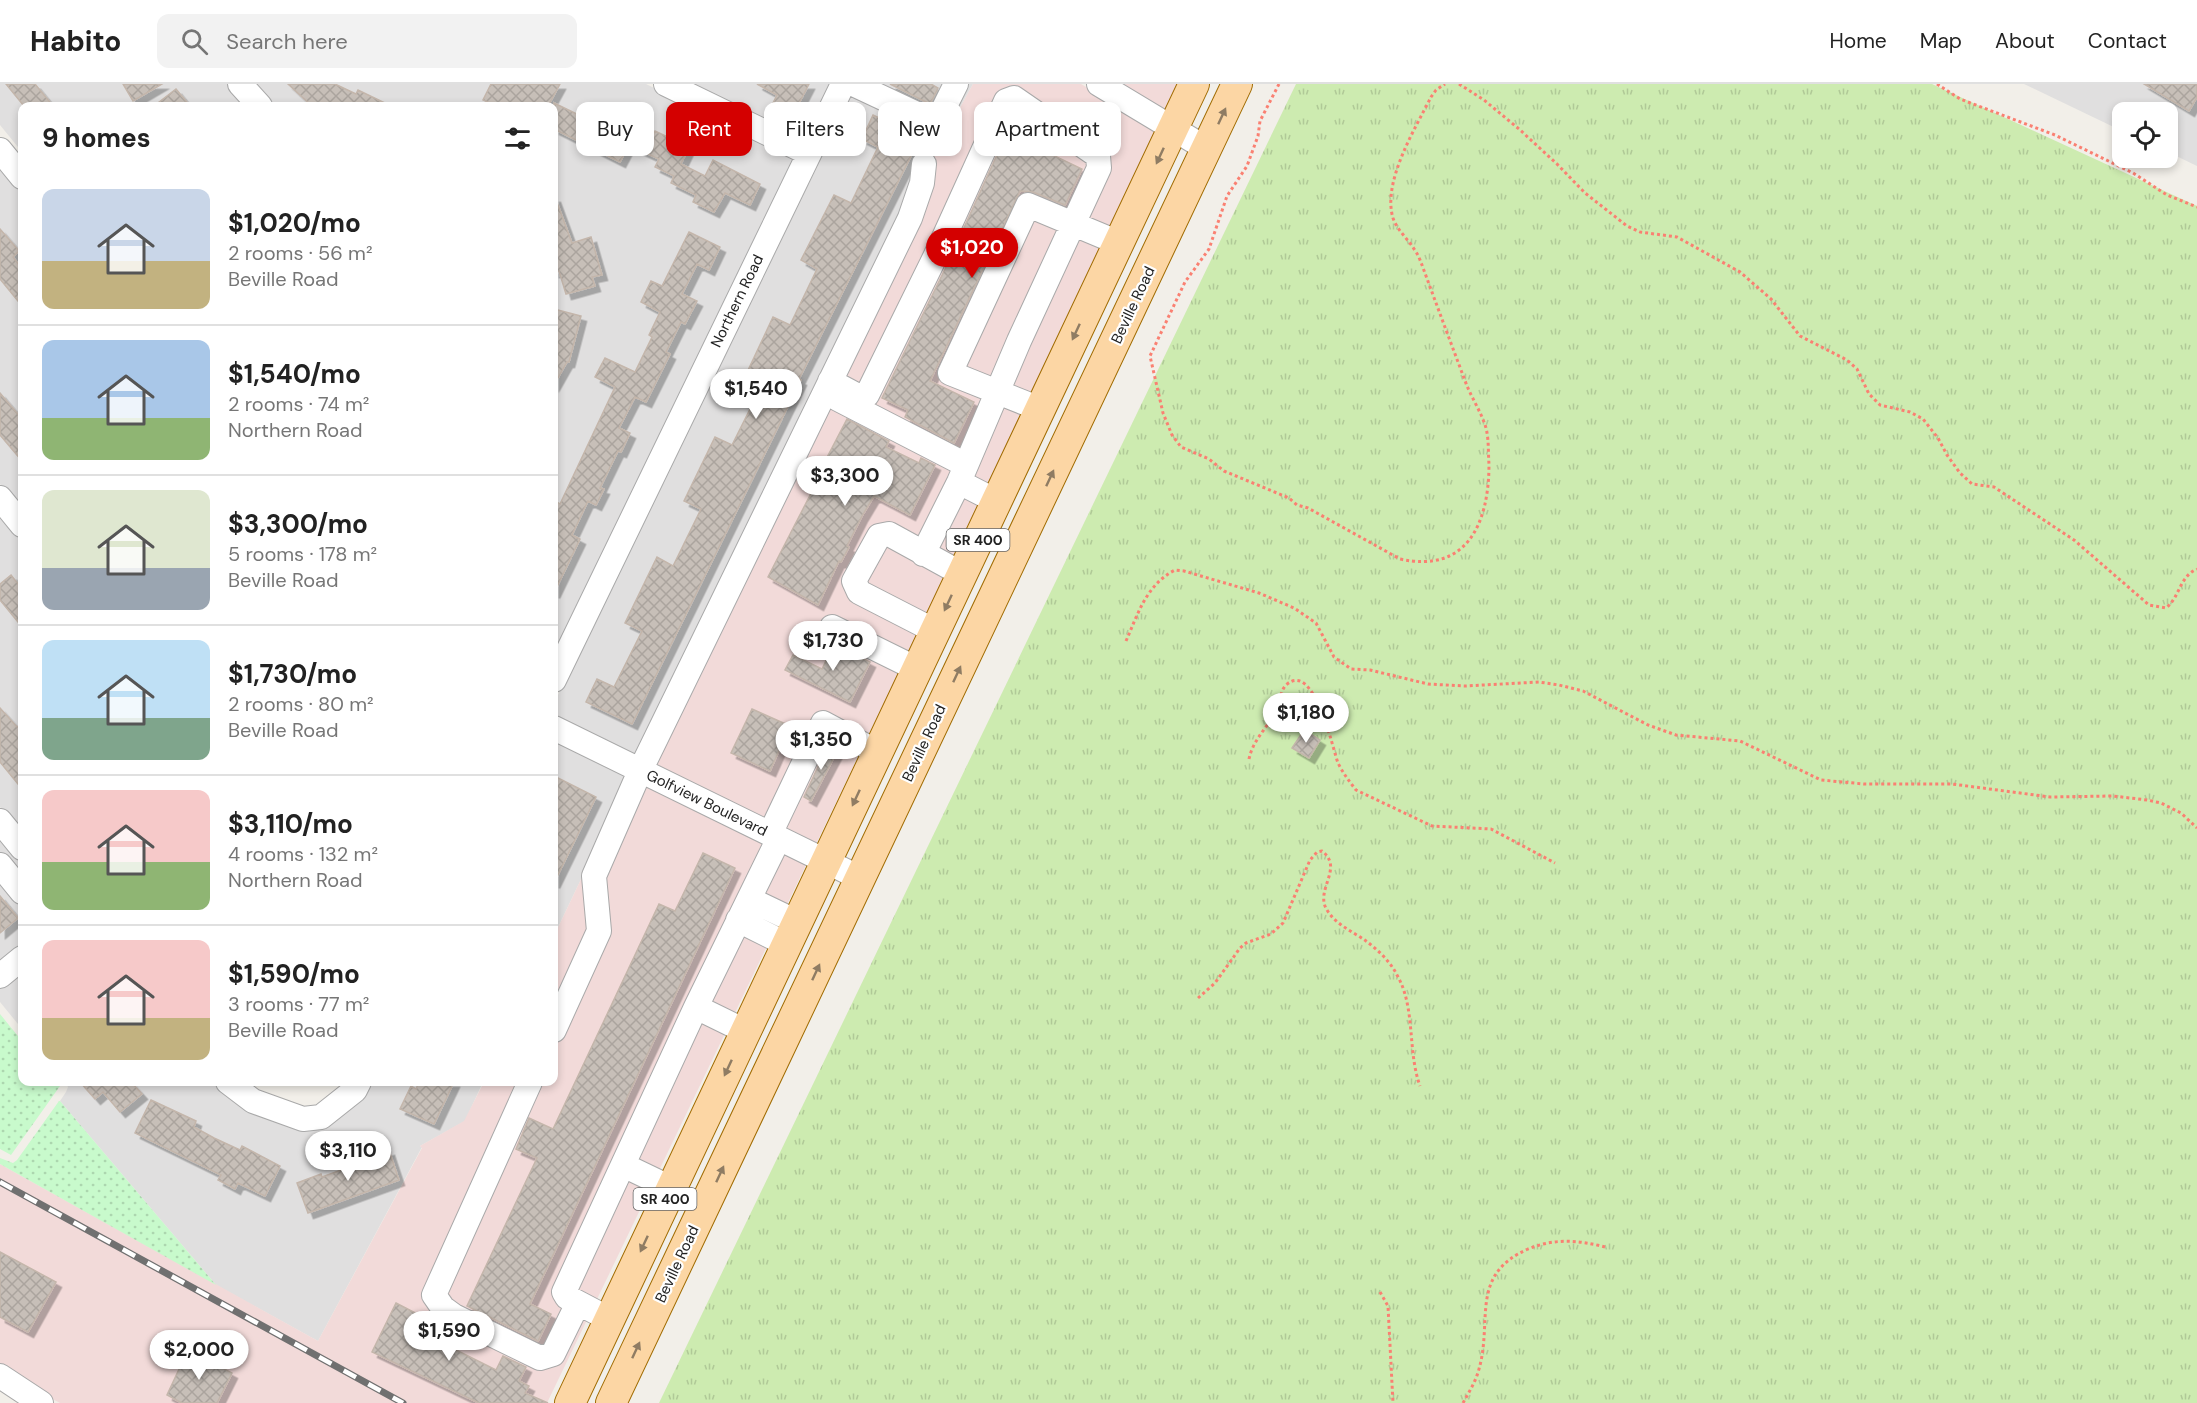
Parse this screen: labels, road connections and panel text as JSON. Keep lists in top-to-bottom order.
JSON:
{
  "streets": {
    "main road": ["Beville Road", "SR 400"],
    "street": ["Northern Road", "Golfview Boulevard"]
  },
  "crossings": [
    ["Beville Road", "Golfview Boulevard"],
    ["SR 400", "Golfview Boulevard"]
  ],
  "page": {
    "header": "Habito",
    "search": "Search here",
    "nav": [
      "Home",
      "Map",
      "About",
      "Contact"
    ],
    "chip": [
      "Buy",
      "Rent",
      "Filters",
      "New",
      "Apartment"
    ],
    "heading": "9 homes",
    "list": [
      {
        "name": "$1,020/mo",
        "note": "2 rooms · 56 m² · Beville Road"
      },
      {
        "name": "$1,540/mo",
        "note": "2 rooms · 74 m² · Northern Road"
      },
      {
        "name": "$3,300/mo",
        "note": "5 rooms · 178 m² · Beville Road"
      },
      {
        "name": "$1,730/mo",
        "note": "2 rooms · 80 m² · Beville Road"
      },
      {
        "name": "$3,110/mo",
        "note": "4 rooms · 132 m² · Northern Road"
      },
      {
        "name": "$1,590/mo",
        "note": "3 rooms · 77 m² · Beville Road"
      }
    ],
    "price": [
      "$1,020",
      "$1,540",
      "$3,300",
      "$1,730",
      "$1,180",
      "$1,350",
      "$3,110",
      "$1,590",
      "$2,000"
    ]
  }
}
